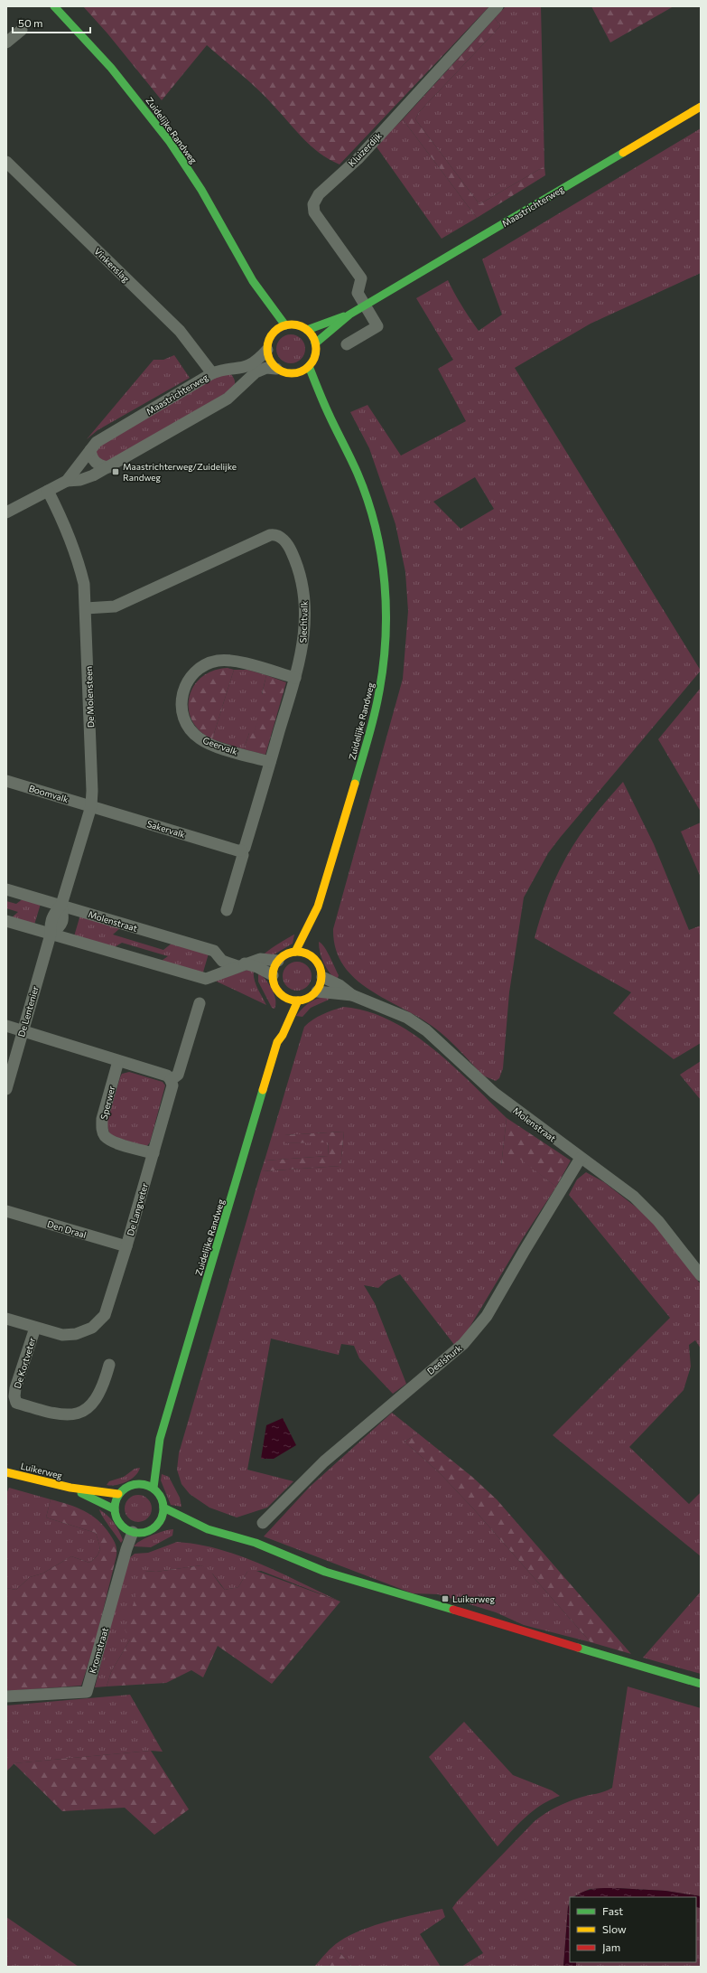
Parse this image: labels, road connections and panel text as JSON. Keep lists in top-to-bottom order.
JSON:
{
  "streets": {
    "main road": ["Zuidelijke Randweg", "Maastrichterweg", "Luikerweg"],
    "street": [
      "Kluizerdijk",
      "Vinkenslag",
      "Slechtvalk",
      "De Molensteen",
      "Geervalk",
      "Boomvalk",
      "Sakervalk",
      "Molenstraat",
      "De Lentenier",
      "Sperwer",
      "De Langveter",
      "Den Draal",
      "Deelshurk",
      "De Kortveter",
      "Kromstraat"
    ]
  },
  "crossings": [
    ["Zuidelijke Randweg", "Maastrichterweg"],
    ["Zuidelijke Randweg", "Molenstraat"],
    ["Zuidelijke Randweg", "Luikerweg"],
    ["Zuidelijke Randweg", "Kromstraat"],
    ["Kluizerdijk", "Maastrichterweg"],
    ["Maastrichterweg", "Vinkenslag"],
    ["Maastrichterweg", "De Molensteen"],
    ["Slechtvalk", "De Molensteen"],
    ["Slechtvalk", "Geervalk"],
    ["Slechtvalk", "Sakervalk"],
    ["De Molensteen", "Boomvalk"],
    ["De Molensteen", "Sakervalk"],
    ["De Molensteen", "Molenstraat"],
    ["De Molensteen", "De Lentenier"],
    ["Boomvalk", "Sakervalk"],
    ["Molenstraat", "De Lentenier"],
    ["Molenstraat", "Deelshurk"],
    ["Sperwer", "De Langveter"],
    ["De Langveter", "Den Draal"],
    ["De Langveter", "De Kortveter"],
    ["Luikerweg", "Kromstraat"]
  ],
  "places": {
    "transit": ["Maastrichterweg/Zuidelijke Randweg", "Luikerweg"]
  },
  "legend": ["Fast", "Slow", "Jam"],
  "scale_bar": "50 m"
}
